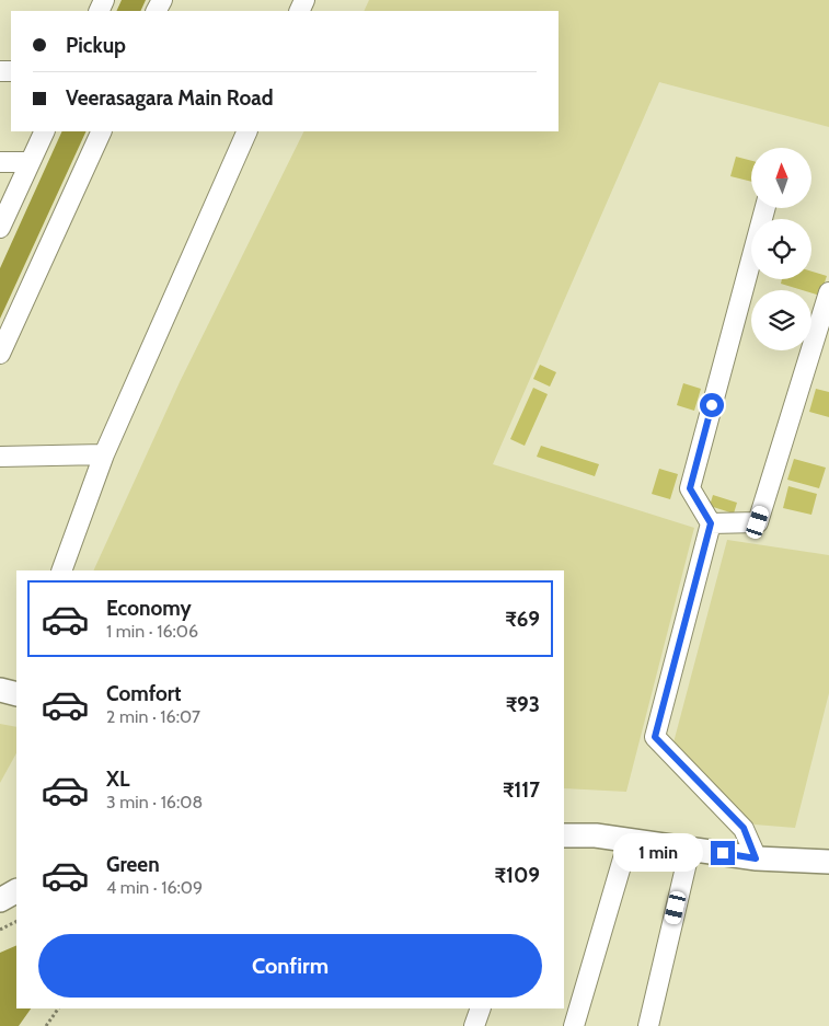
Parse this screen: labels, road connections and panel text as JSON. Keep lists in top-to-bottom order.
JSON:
{
  "north": "top",
  "page": {
    "banner": ["Pickup", "Veerasagara Main Road"],
    "list": [
      {
        "name": "Economy",
        "note": "1 min · 16:06",
        "value": "₹69"
      },
      {
        "name": "Comfort",
        "note": "2 min · 16:07",
        "value": "₹93"
      },
      {
        "name": "XL",
        "note": "3 min · 16:08",
        "value": "₹117"
      },
      {
        "name": "Green",
        "note": "4 min · 16:09",
        "value": "₹109"
      }
    ],
    "bubble": "1 min",
    "buttons": "Confirm"
  }
}
